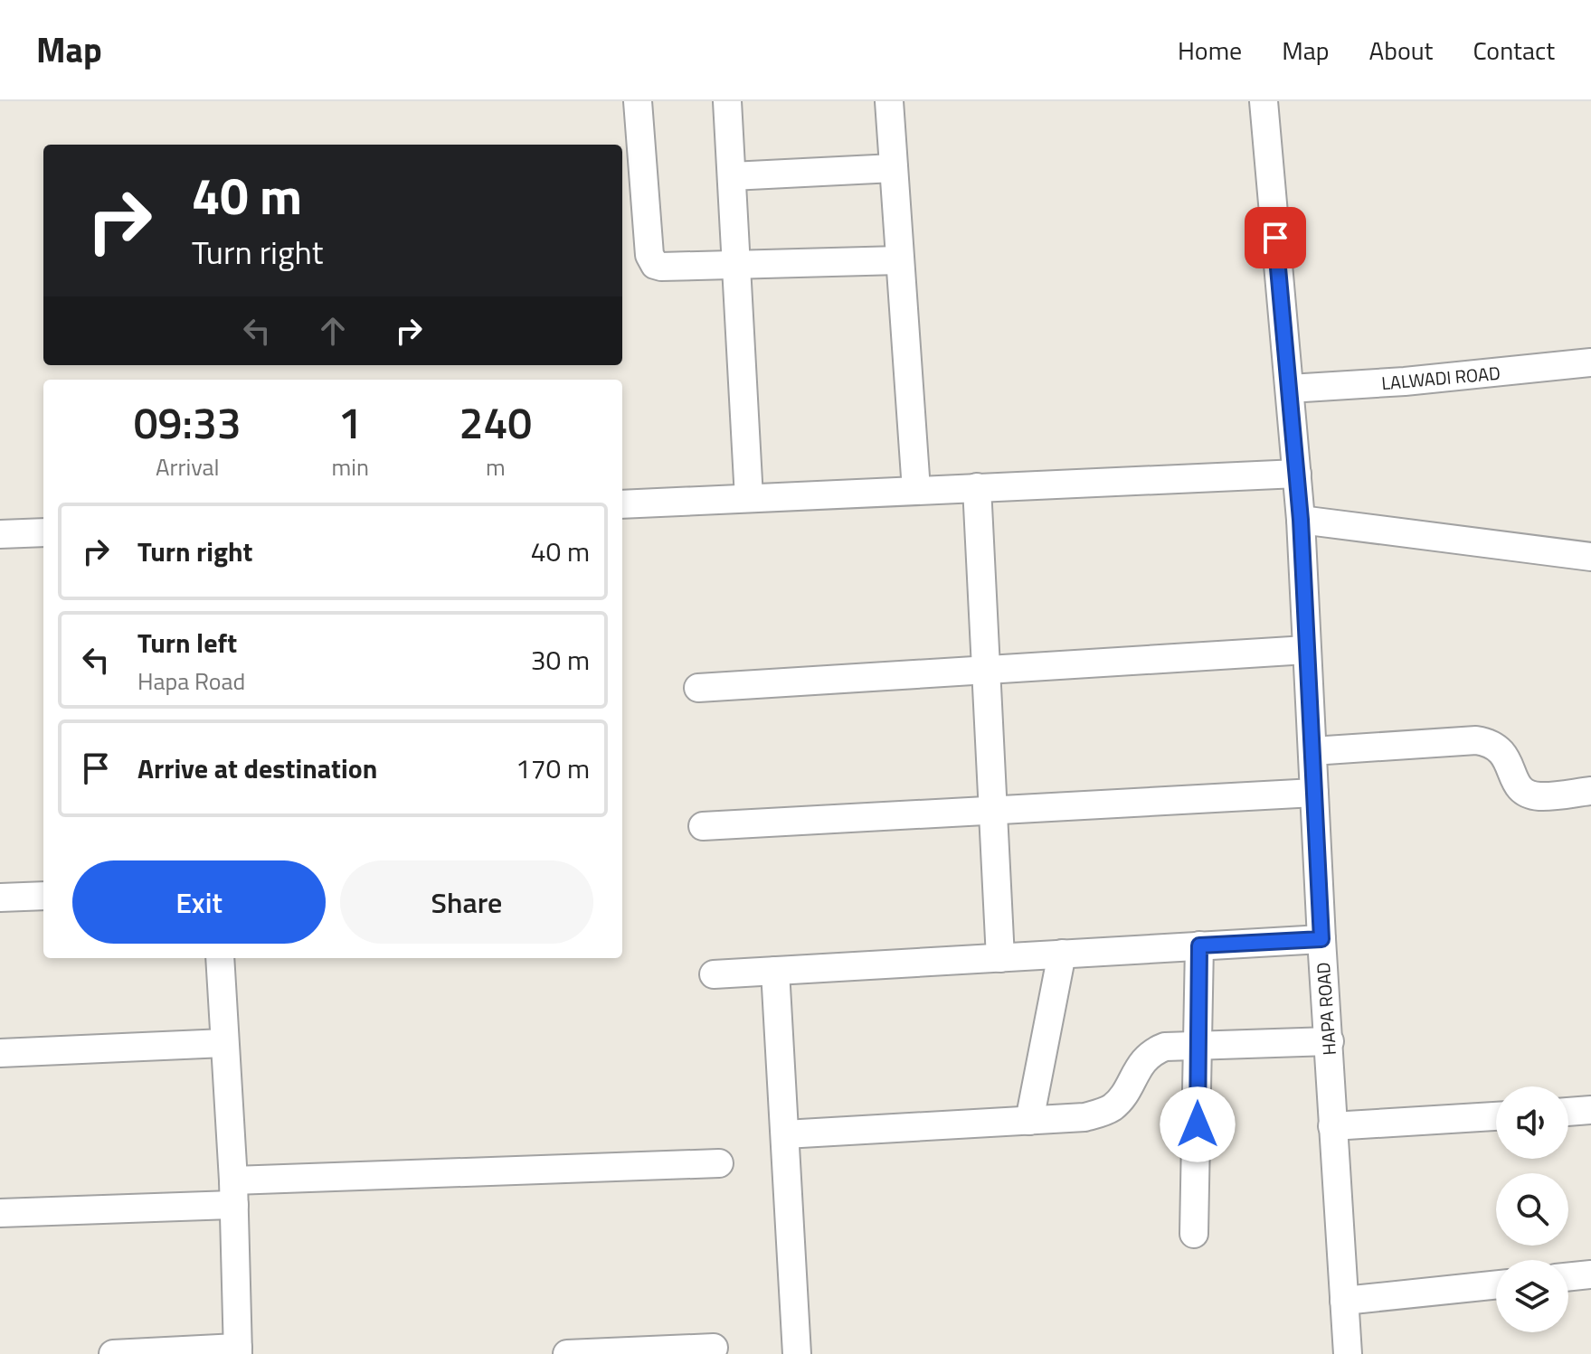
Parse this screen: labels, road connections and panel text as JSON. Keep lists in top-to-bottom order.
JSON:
{
  "streets": {
    "street": ["LALWADI ROAD", "HAPA ROAD"]
  },
  "crossings": [
    ["LALWADI ROAD", "HAPA ROAD"]
  ],
  "page": {
    "header": "Map",
    "nav": [
      "Home",
      "Map",
      "About",
      "Contact"
    ],
    "turn": ["40 m", "Turn right"],
    "eta": [
      "09:33",
      "Arrival",
      "1",
      "min",
      "240",
      "m"
    ],
    "list": [
      {
        "name": "Turn right",
        "value": "40 m"
      },
      {
        "name": "Turn left",
        "note": "Hapa Road",
        "value": "30 m"
      },
      {
        "name": "Arrive at destination",
        "value": "170 m"
      }
    ],
    "buttons": ["Exit", "Share"]
  }
}
